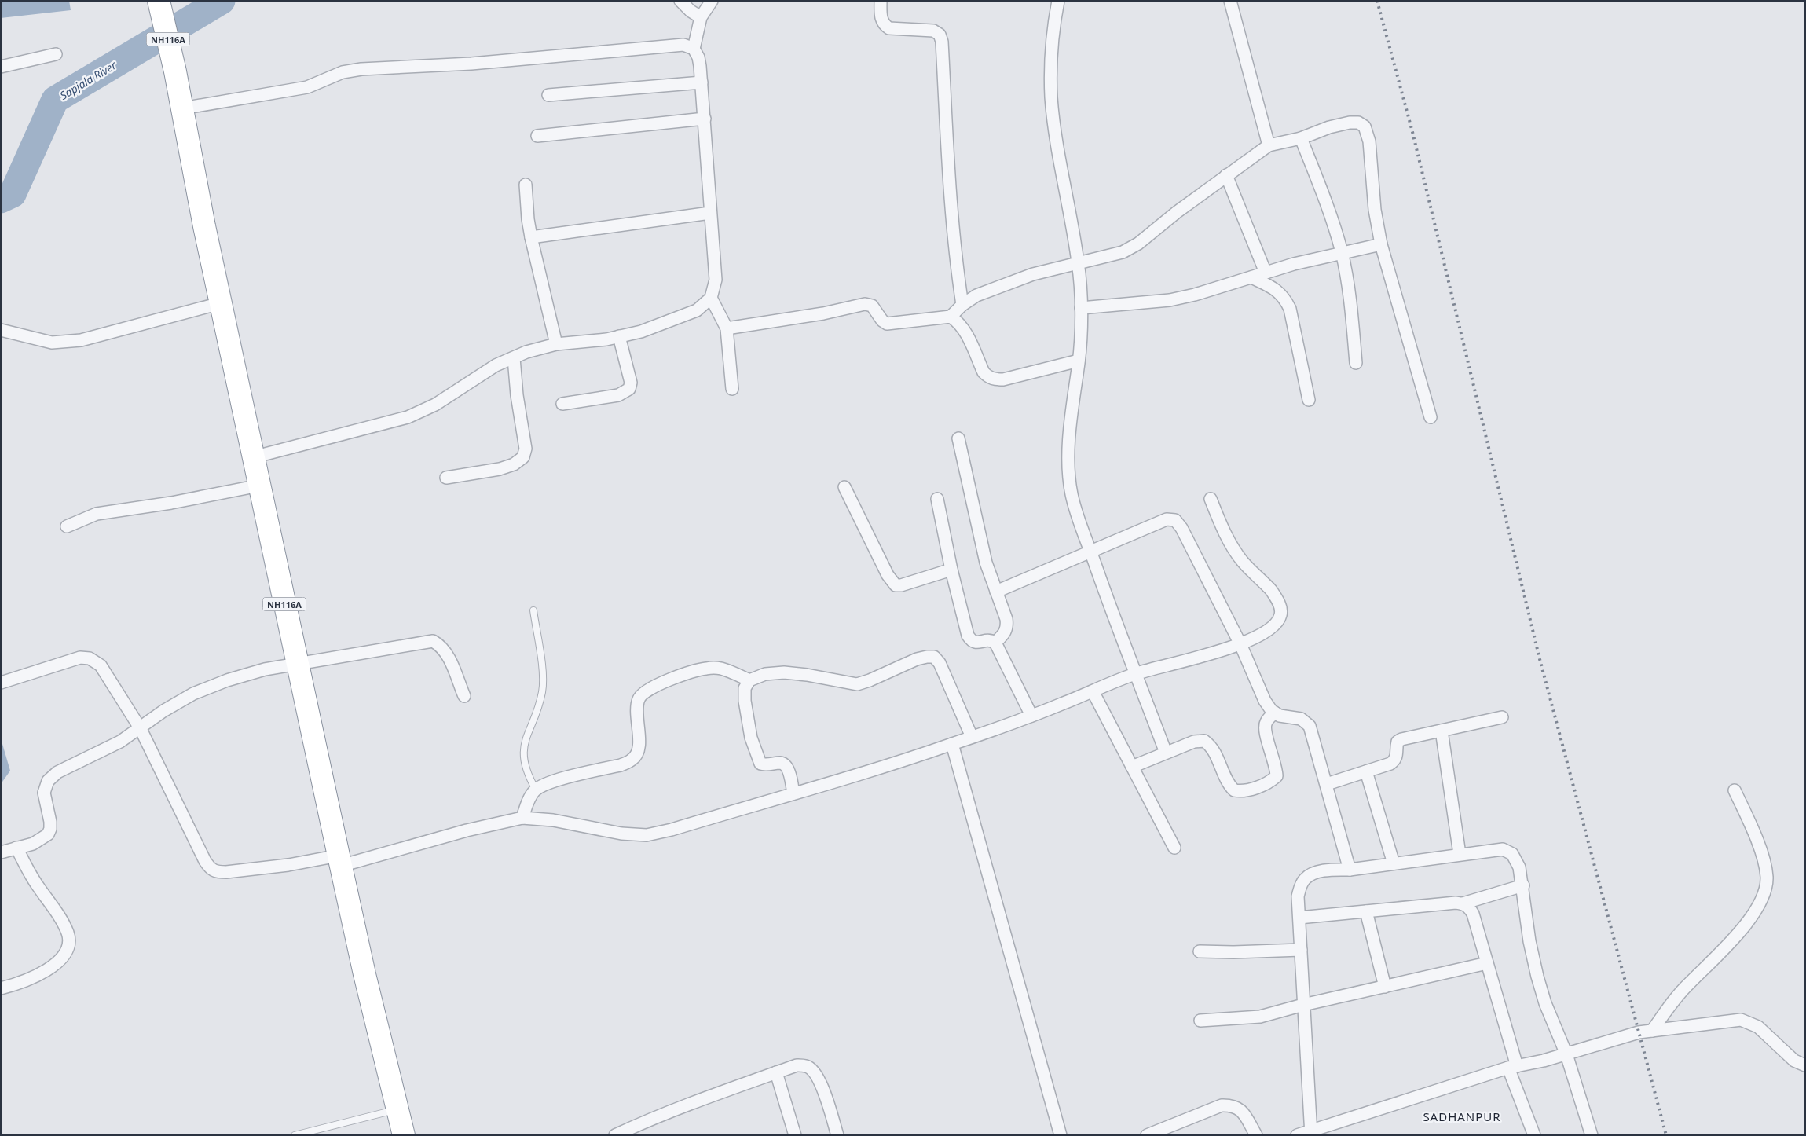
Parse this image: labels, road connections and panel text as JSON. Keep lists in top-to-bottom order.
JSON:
{
  "streets": {
    "highway": ["NH116A"]
  },
  "districts": ["SADHANPUR"],
  "water": ["Sapjala River"]
}
